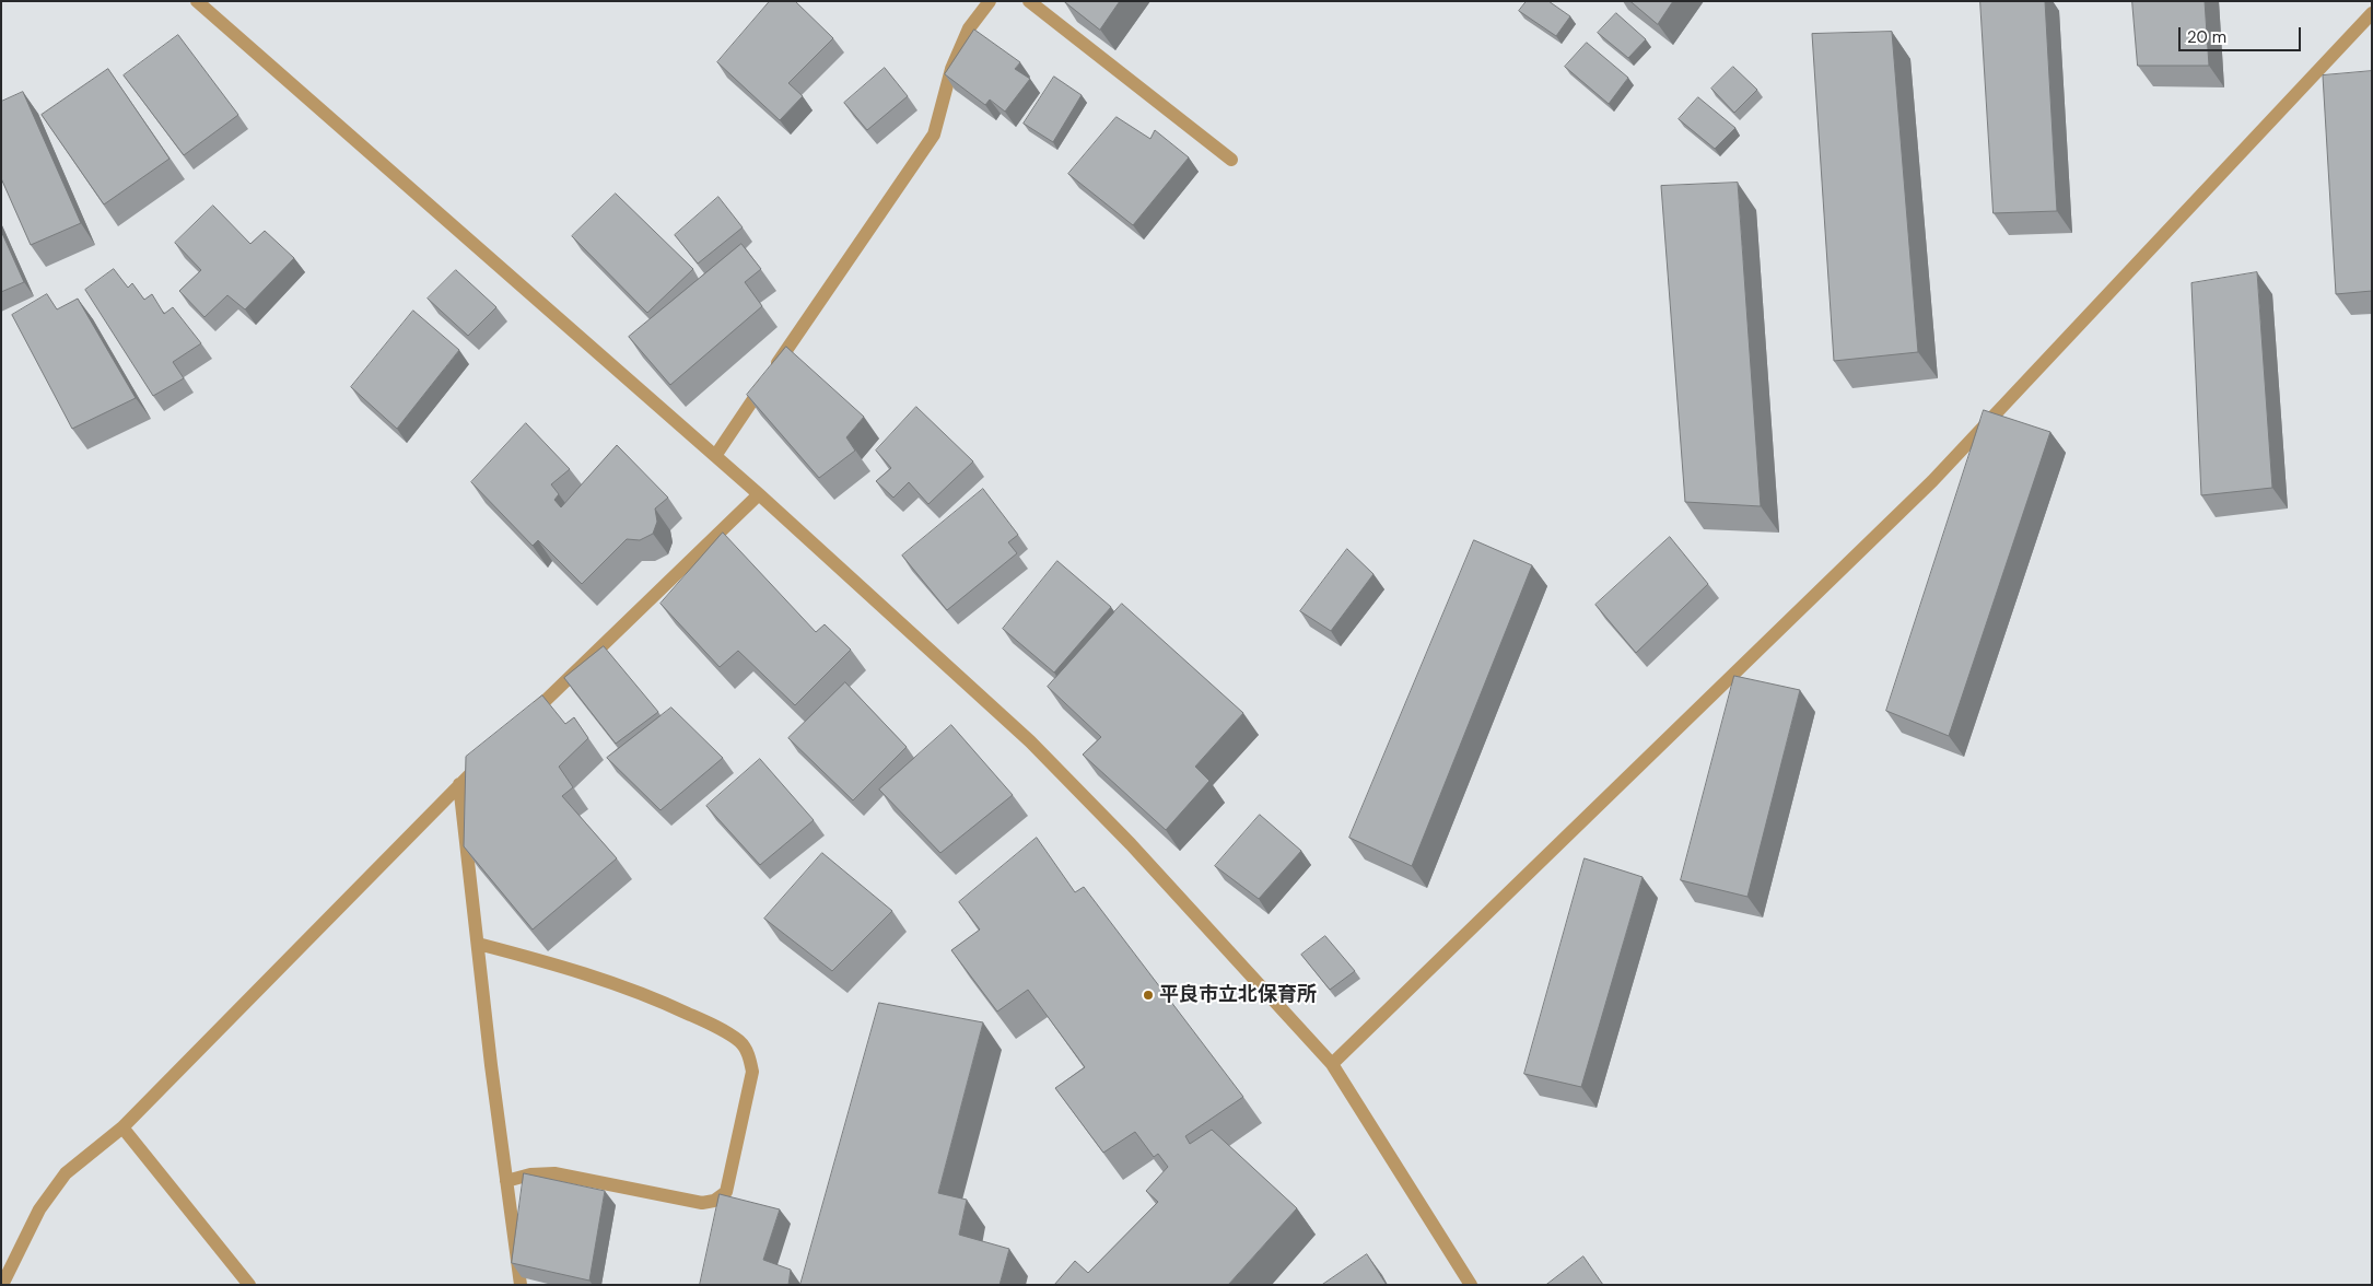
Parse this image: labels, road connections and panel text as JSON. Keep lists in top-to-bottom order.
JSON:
{
  "places": ["平良市立北保育所"],
  "scale_bar": "20 m"
}
